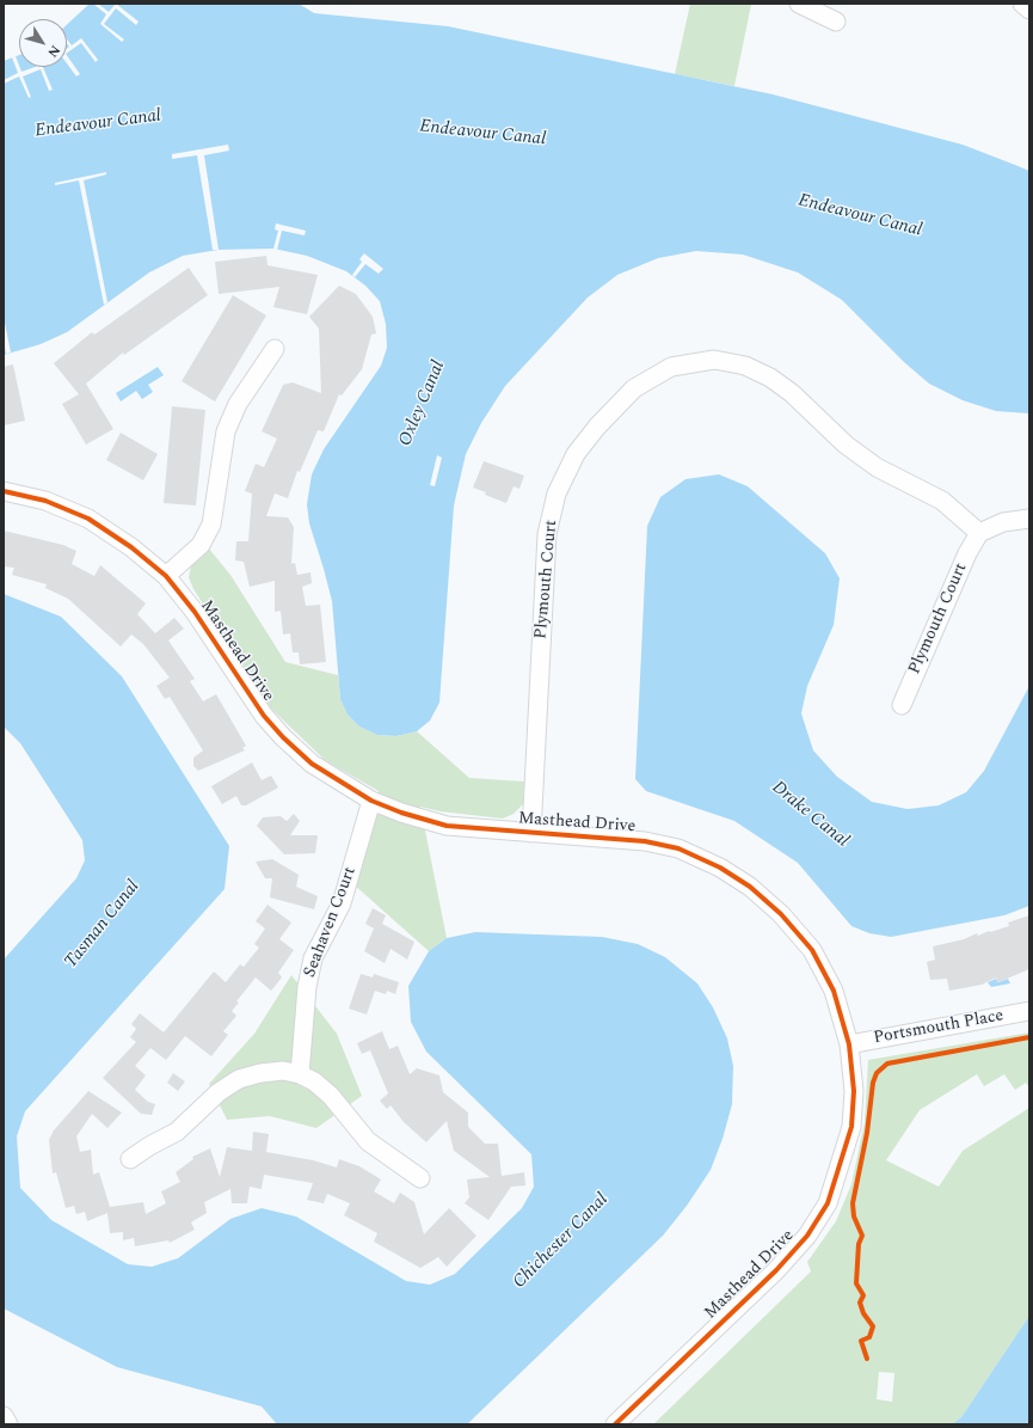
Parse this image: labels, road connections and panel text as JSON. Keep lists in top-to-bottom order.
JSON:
{
  "streets": {
    "street": [
      "Plymouth Court",
      "Masthead Drive",
      "Seahaven Court",
      "Portsmouth Place"
    ]
  },
  "crossings": [
    ["Plymouth Court", "Masthead Drive"],
    ["Masthead Drive", "Seahaven Court"],
    ["Masthead Drive", "Portsmouth Place"]
  ],
  "water": [
    "Endeavour Canal",
    "Oxley Canal",
    "Drake Canal",
    "Tasman Canal",
    "Chichester Canal"
  ],
  "north": "bottom right"
}
